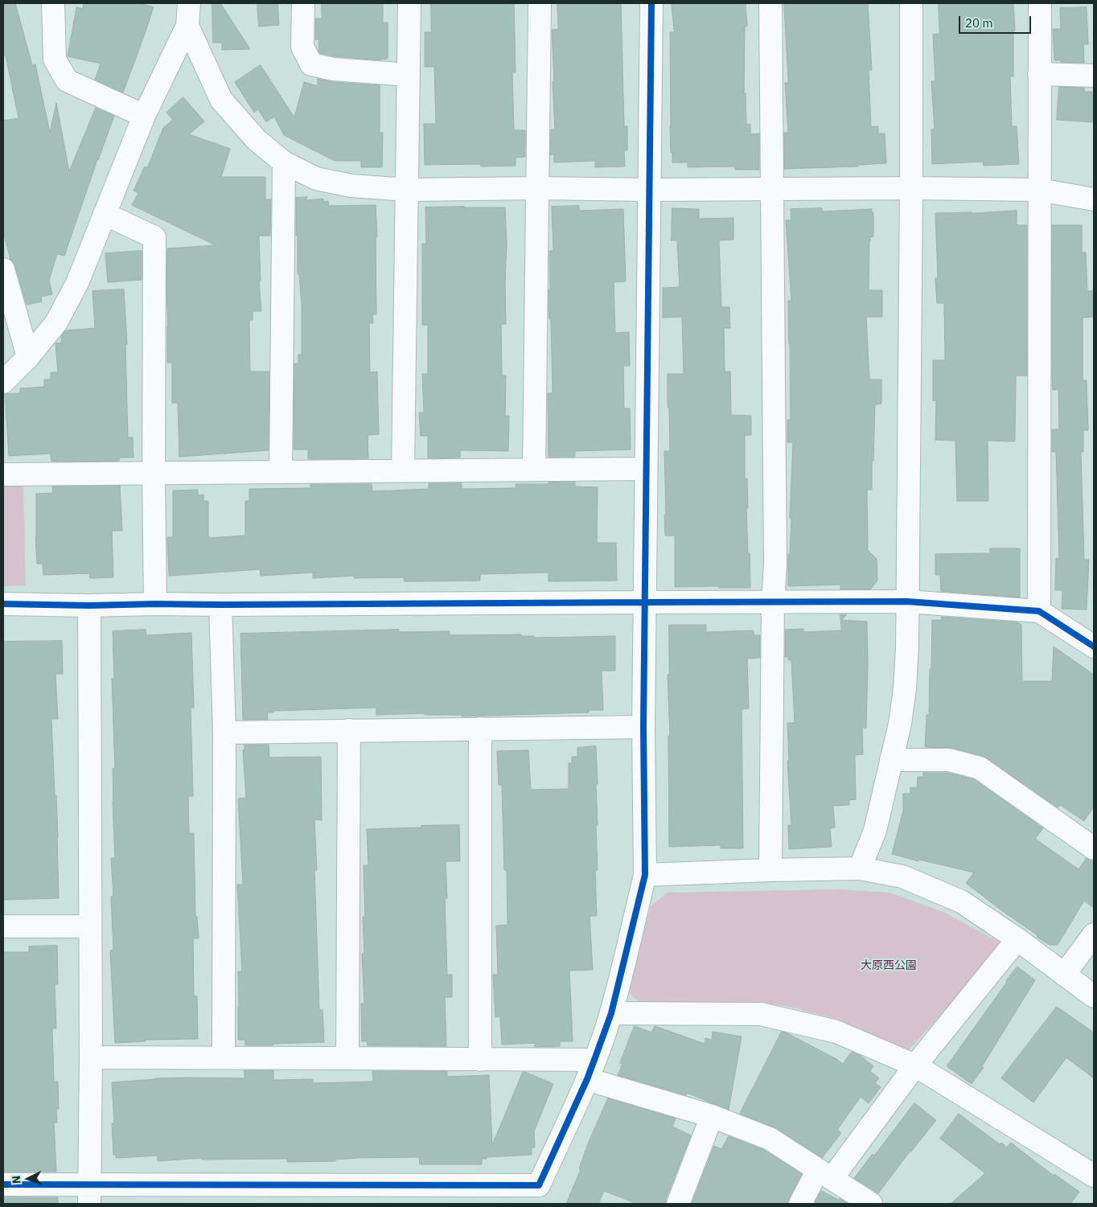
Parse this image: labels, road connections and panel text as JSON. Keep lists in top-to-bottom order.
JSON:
{
  "parks": ["大原西公園"],
  "scale_bar": "20 m",
  "north": "left"
}
